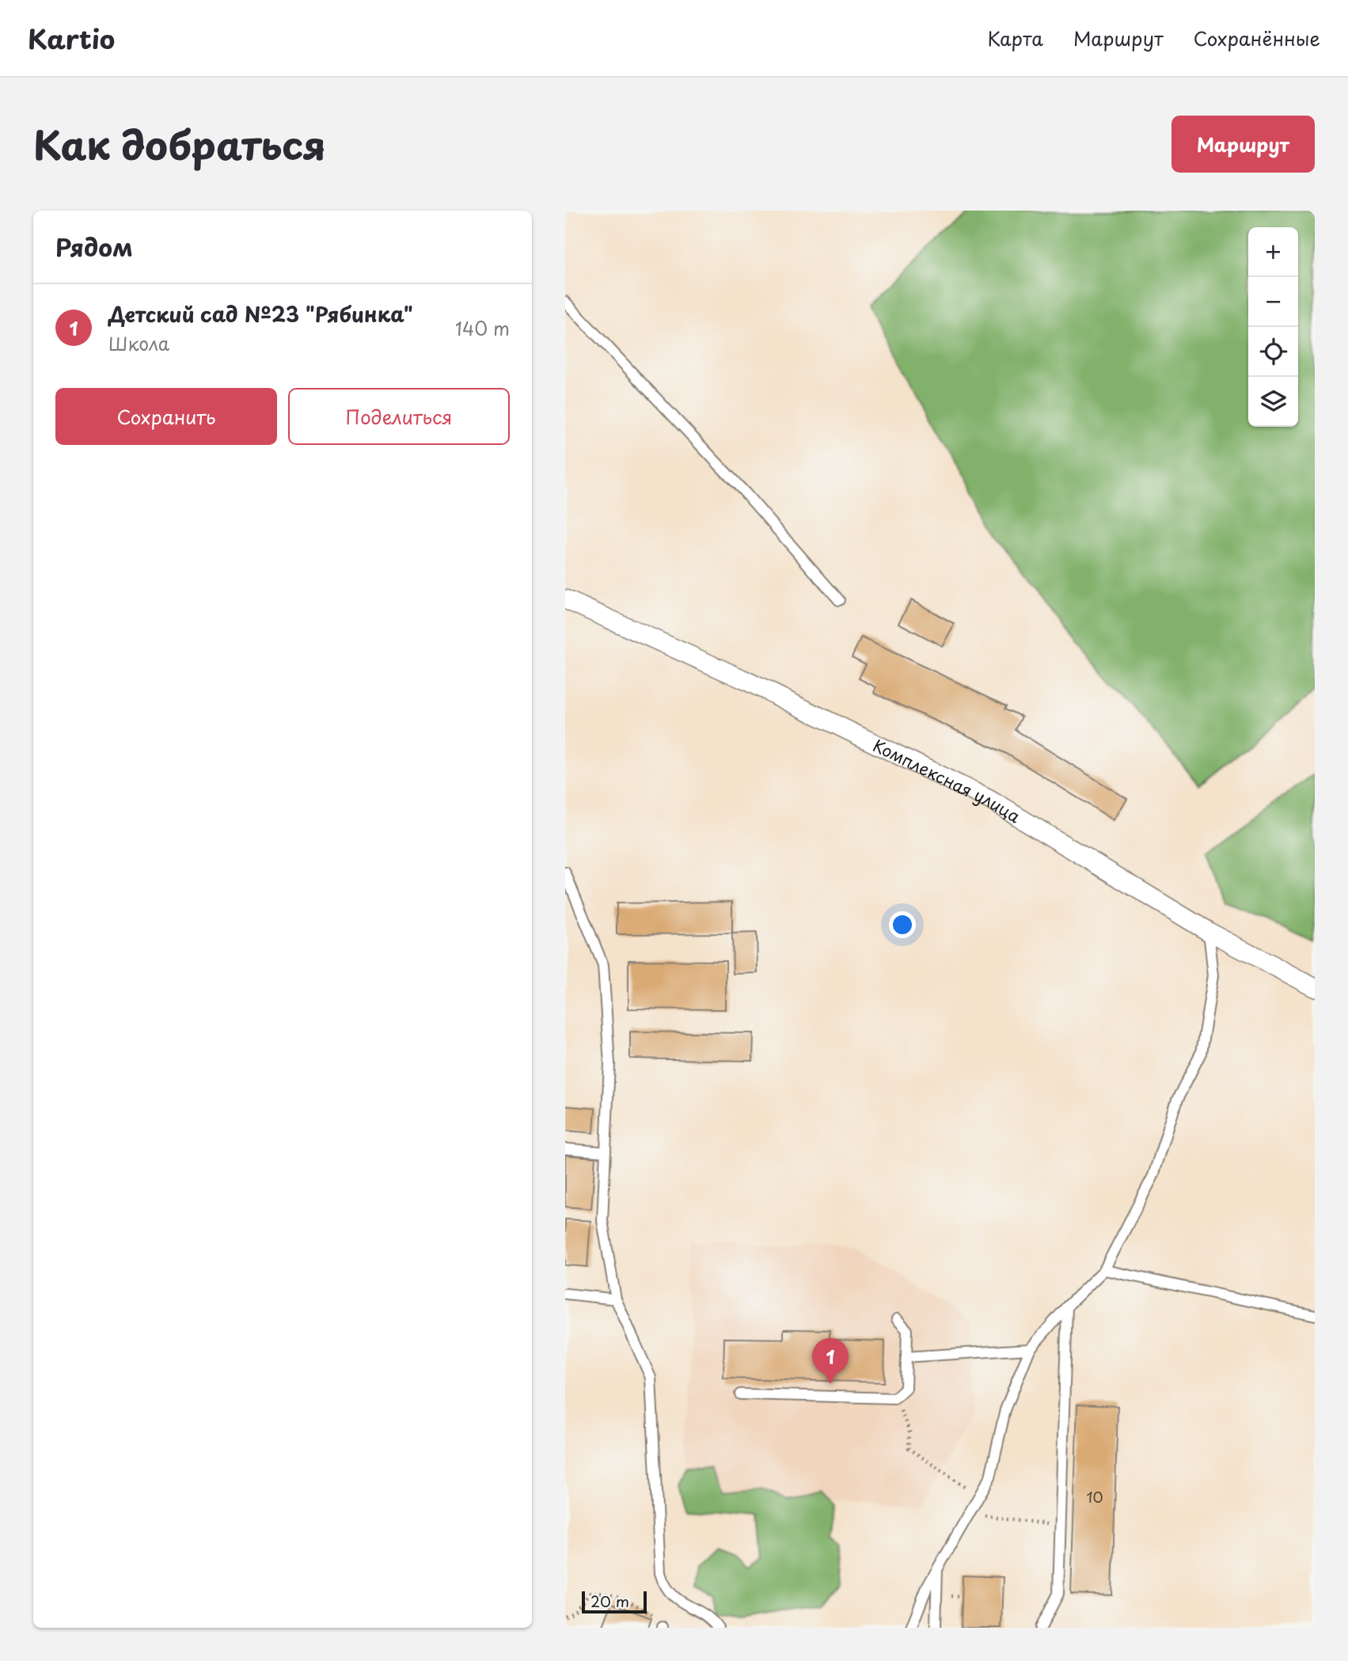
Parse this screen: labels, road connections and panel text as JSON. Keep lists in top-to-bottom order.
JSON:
{
  "streets": {
    "street": ["Комплексная улица"]
  },
  "house_numbers": ["10"],
  "scale_bar": "20 m",
  "page": {
    "header": "Kartio",
    "nav": ["Карта", "Маршрут", "Сохранённые"],
    "title": "Как добраться",
    "buttons": [
      "Маршрут",
      ["Сохранить", "Поделиться"]
    ],
    "heading": "Рядом",
    "map_buttons": ["+", "−"],
    "list": [
      {
        "mark": "1",
        "name": "Детский сад №23 \"Рябинка\"",
        "note": "Школа",
        "value": "140 m"
      }
    ],
    "pins": "1",
    "scale": "20 m"
  }
}
